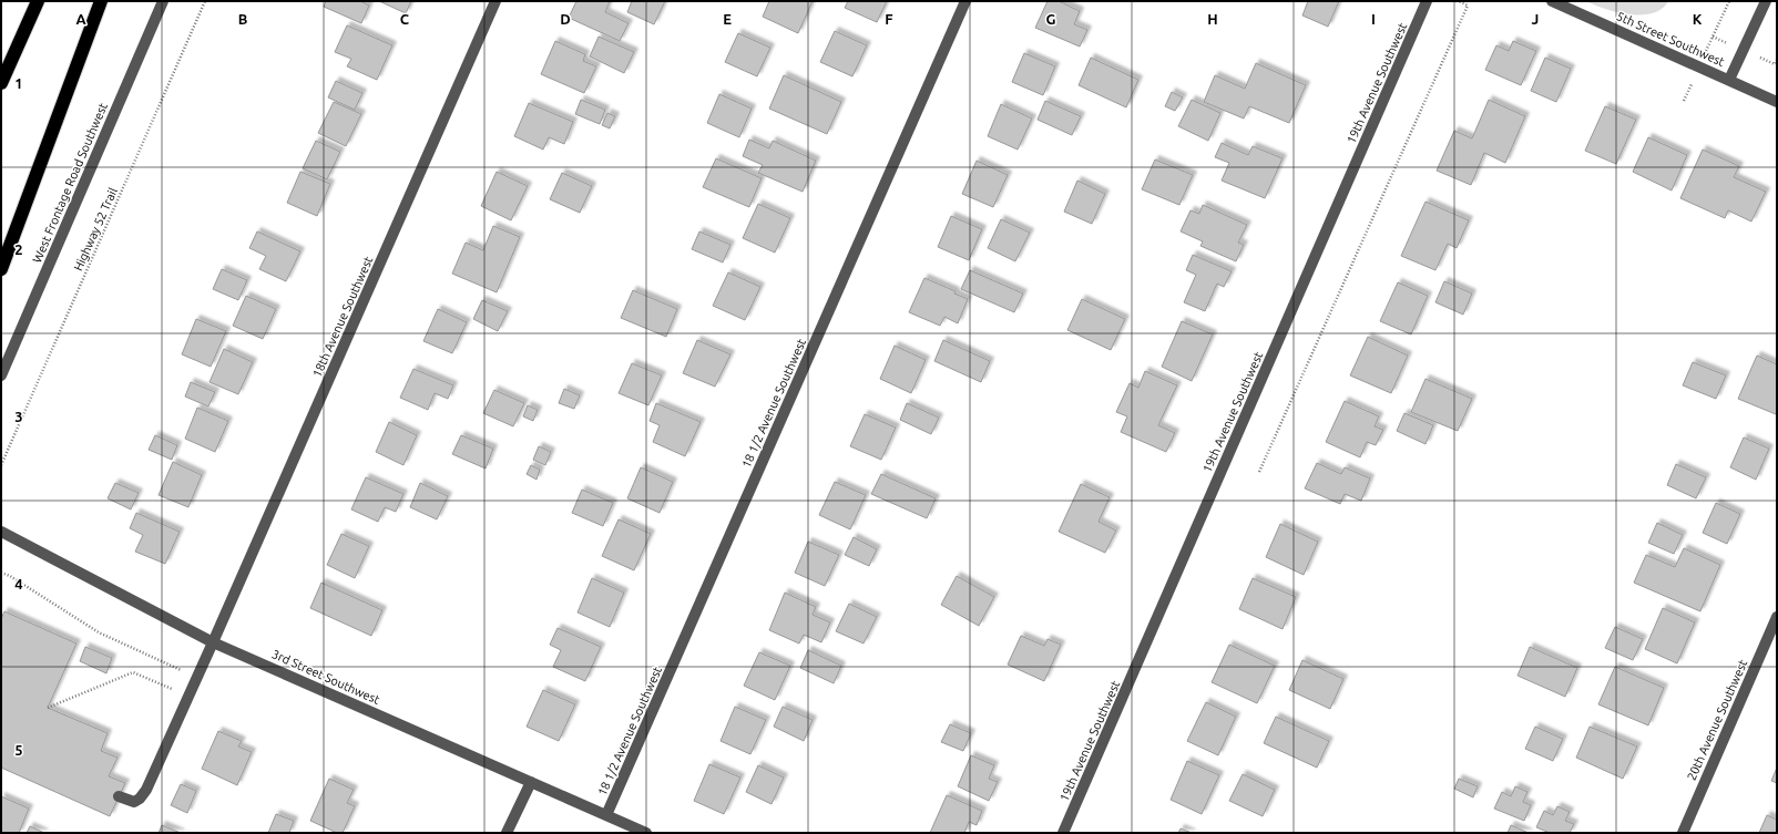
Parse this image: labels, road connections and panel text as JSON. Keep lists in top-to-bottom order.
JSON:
{
  "streets": {
    "street": [
      "5th Street Southwest",
      "19th Avenue Southwest",
      "West Frontage Road Southwest",
      "18th Avenue Southwest",
      "18 1/2 Avenue Southwest",
      "3rd Street Southwest",
      "20th Avenue Southwest"
    ],
    "path": ["Highway 52 Trail"]
  },
  "crossings": [
    ["18th Avenue Southwest", "3rd Street Southwest"],
    ["18 1/2 Avenue Southwest", "3rd Street Southwest"]
  ],
  "grid": {
    "columns": [
      "A",
      "B",
      "C",
      "D",
      "E",
      "F",
      "G",
      "H",
      "I",
      "J",
      "K"
    ],
    "rows": [
      "1",
      "2",
      "3",
      "4",
      "5"
    ]
  }
}
